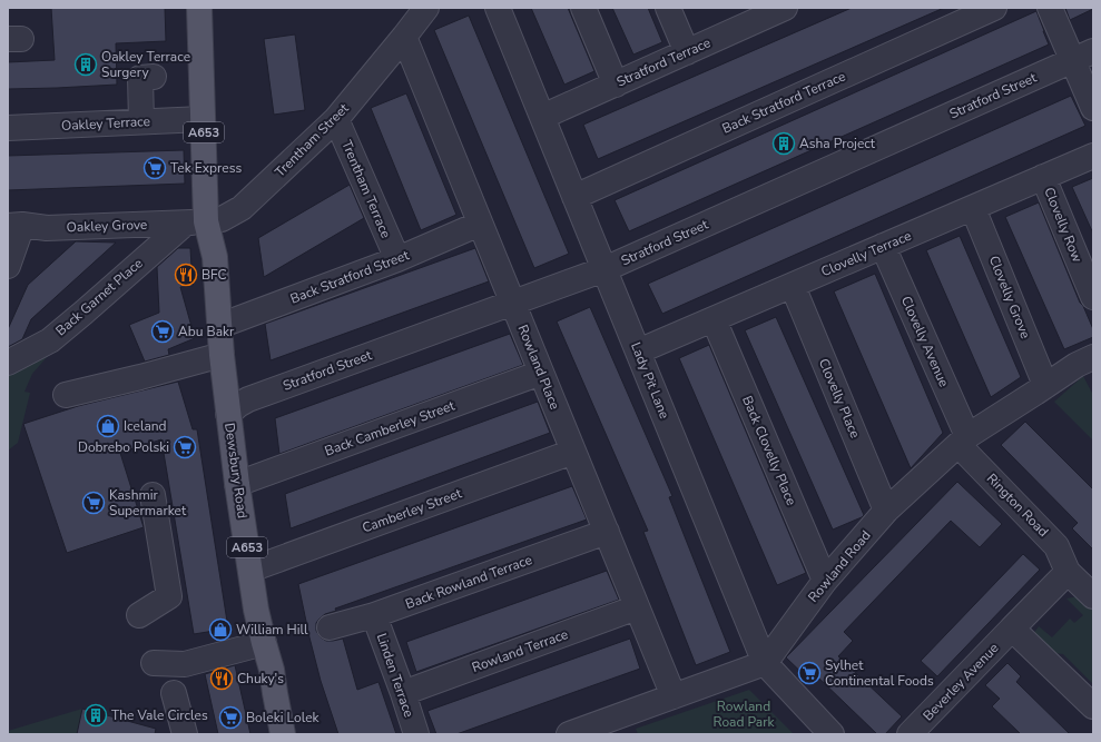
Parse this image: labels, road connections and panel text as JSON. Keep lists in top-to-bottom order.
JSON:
{
  "streets": {
    "main road": ["A653", "Dewsbury Road"],
    "street": [
      "Stratford Terrace",
      "Stratford Street",
      "Back Stratford Terrace",
      "Oakley Terrace",
      "Trentham Street",
      "Trentham Terrace",
      "Clovelly Row",
      "Oakley Grove",
      "Clovelly Terrace",
      "Back Stratford Street",
      "Back Garnet Place",
      "Clovelly Grove",
      "Clovelly Avenue",
      "Rowland Place",
      "Lady Pit Lane",
      "Clovelly Place",
      "Back Camberley Street",
      "Back Clovelly Place",
      "Rington Road",
      "Camberley Street",
      "Rowland Road",
      "Back Rowland Terrace",
      "Rowland Terrace",
      "Linden Terrace",
      "Beverley Avenue"
    ]
  },
  "crossings": [
    ["Stratford Terrace", "Lady Pit Lane"],
    ["Stratford Street", "Rowland Place"],
    ["Stratford Street", "Lady Pit Lane"],
    ["Stratford Street", "Dewsbury Road"],
    ["Back Stratford Terrace", "Lady Pit Lane"],
    ["Oakley Terrace", "Dewsbury Road"],
    ["Trentham Street", "Trentham Terrace"],
    ["Trentham Street", "Oakley Grove"],
    ["Trentham Street", "Back Garnet Place"],
    ["Trentham Street", "Rowland Place"],
    ["Trentham Street", "Dewsbury Road"],
    ["Trentham Terrace", "Back Stratford Street"],
    ["Clovelly Row", "Clovelly Terrace"],
    ["Oakley Grove", "Back Garnet Place"],
    ["Oakley Grove", "Dewsbury Road"],
    ["Clovelly Terrace", "Clovelly Grove"],
    ["Clovelly Terrace", "Clovelly Avenue"],
    ["Clovelly Terrace", "Lady Pit Lane"],
    ["Clovelly Terrace", "Clovelly Place"],
    ["Clovelly Terrace", "Back Clovelly Place"],
    ["Back Stratford Street", "Rowland Place"],
    ["Back Stratford Street", "Dewsbury Road"],
    ["Back Garnet Place", "Dewsbury Road"],
    ["Clovelly Grove", "Rowland Road"],
    ["Clovelly Avenue", "Rington Road"],
    ["Clovelly Avenue", "Rowland Road"],
    ["Rowland Place", "Back Camberley Street"],
    ["Rowland Place", "Camberley Street"],
    ["Rowland Place", "Back Rowland Terrace"],
    ["Rowland Place", "Rowland Terrace"],
    ["Lady Pit Lane", "Rowland Road"],
    ["Clovelly Place", "Rowland Road"],
    ["Back Camberley Street", "Dewsbury Road"],
    ["Back Clovelly Place", "Rowland Road"],
    ["Dewsbury Road", "Camberley Street"],
    ["Rington Road", "Rowland Road"],
    ["Rington Road", "Beverley Avenue"],
    ["Back Rowland Terrace", "Linden Terrace"],
    ["Rowland Terrace", "Linden Terrace"]
  ],
  "parks": ["Rowland Road Park"],
  "places": {
    "building": ["Oakley Terrace Surgery", "Asha Project", "The Vale Circles"],
    "supermarket": [
      "Tek Express",
      "Abu Bakr",
      "Dobrebo Polski",
      "Kashmir Supermarket",
      "Sylhet Continental Foods",
      "Boleki Lolek"
    ],
    "restaurant": ["BFC", "Chuky's"],
    "shop": ["Iceland", "William Hill"]
  }
}
